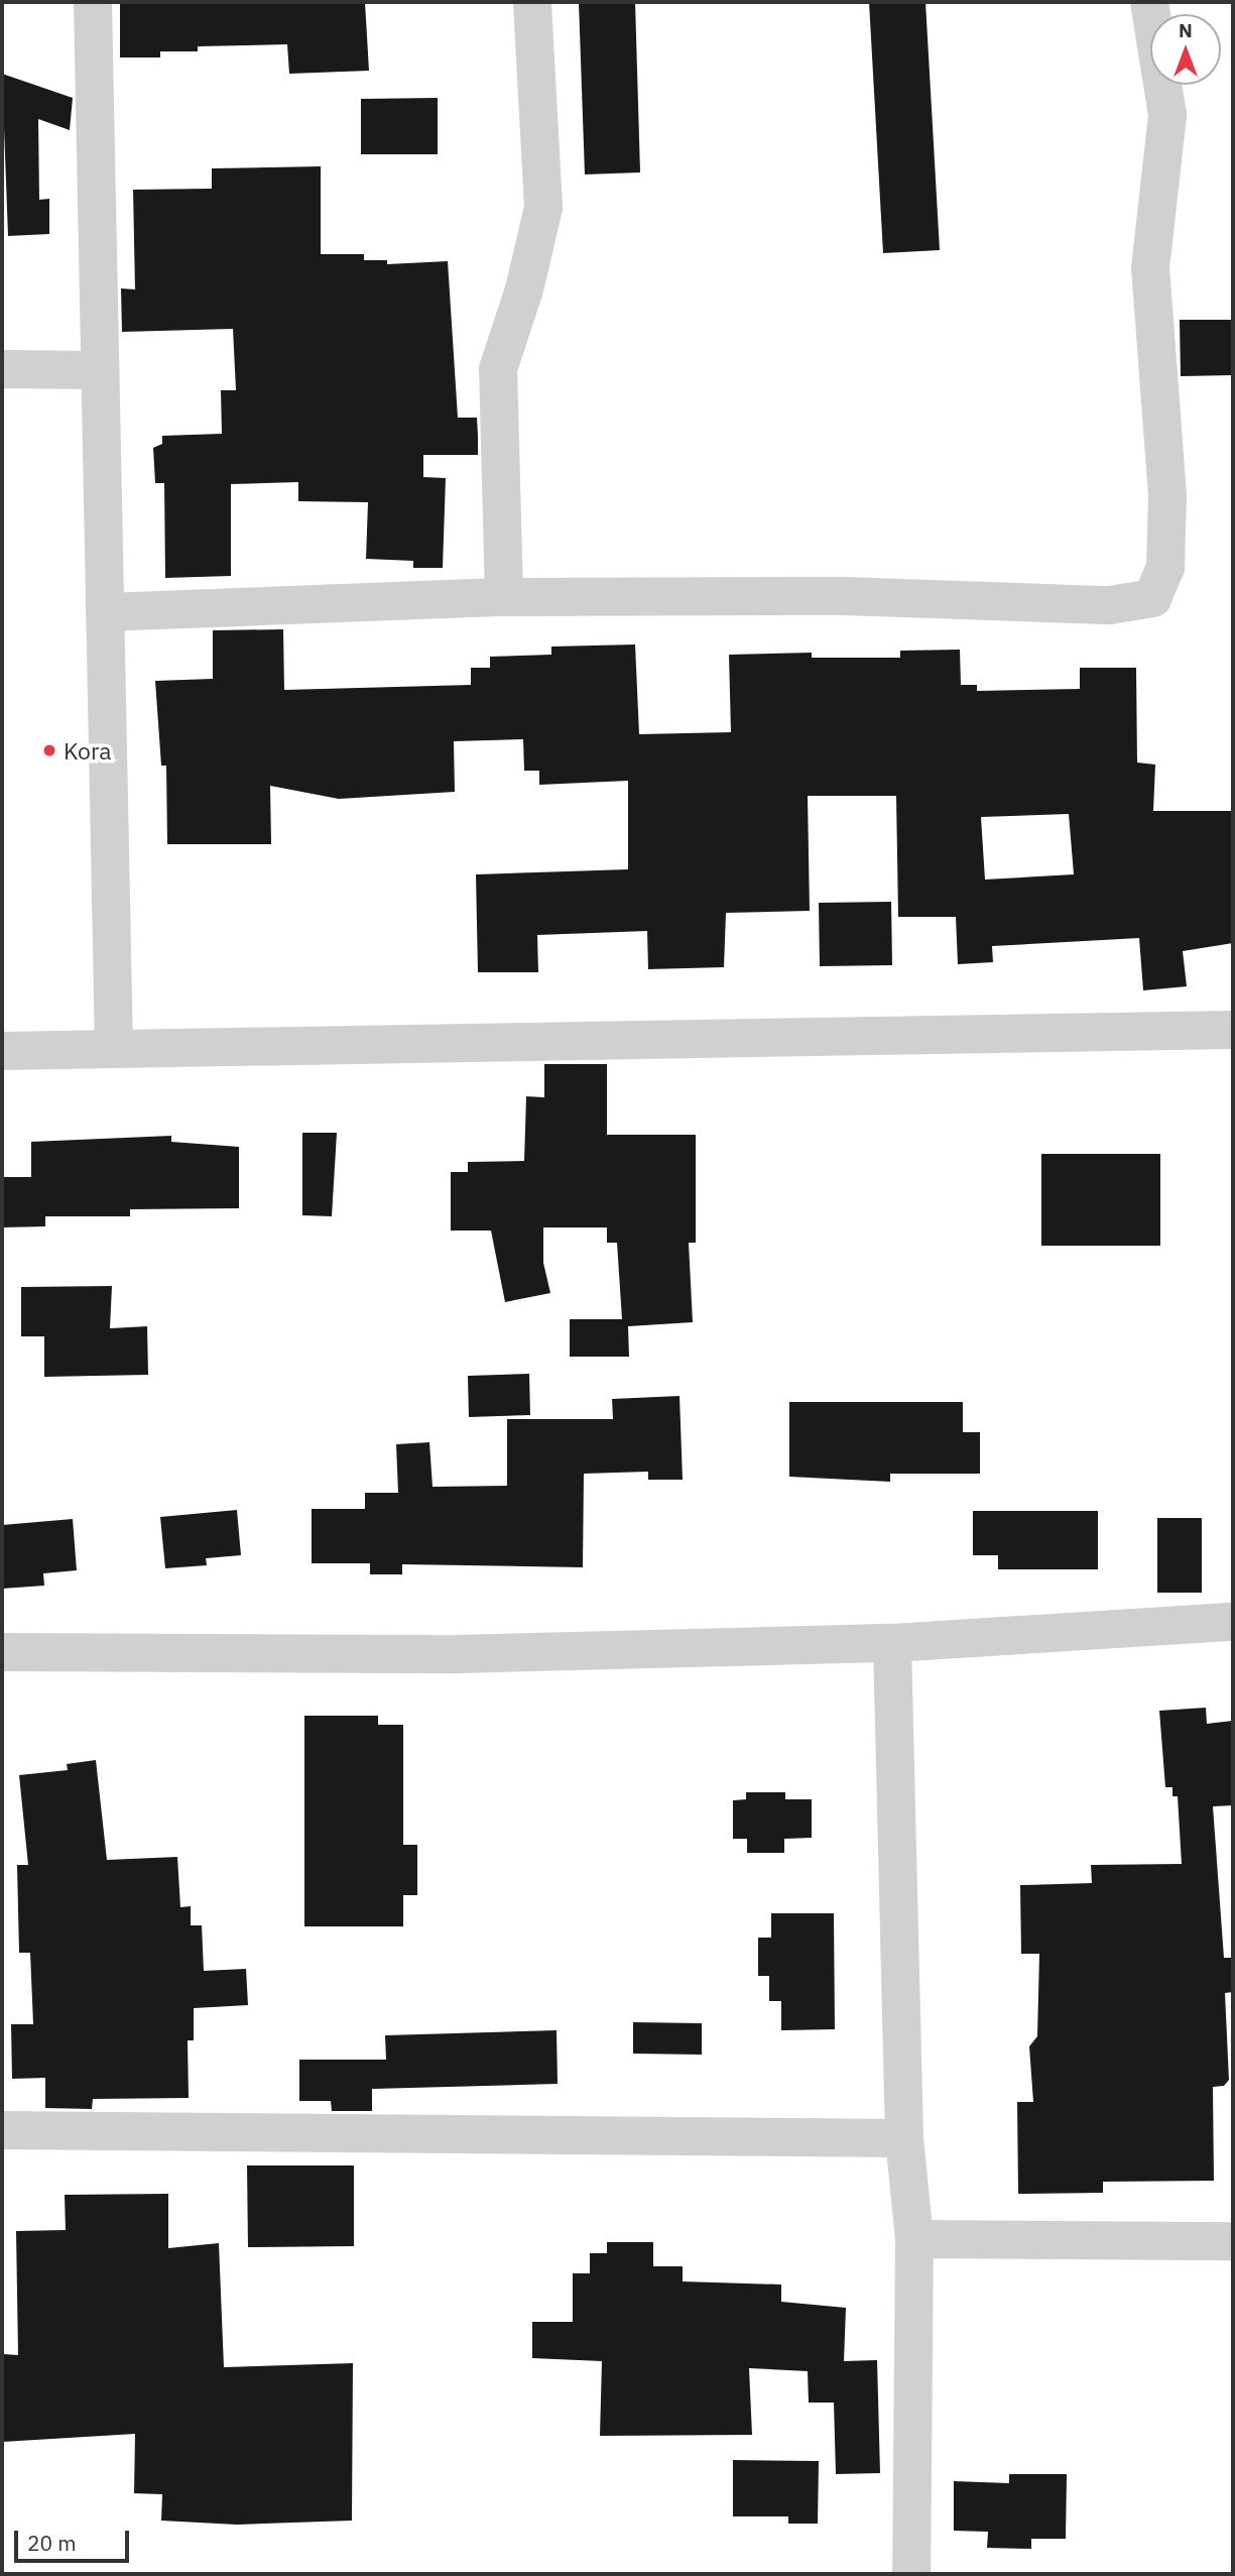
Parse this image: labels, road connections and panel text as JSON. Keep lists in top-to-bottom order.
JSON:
{
  "places": ["Kora"],
  "scale_bar": "20 m",
  "north": "top"
}
